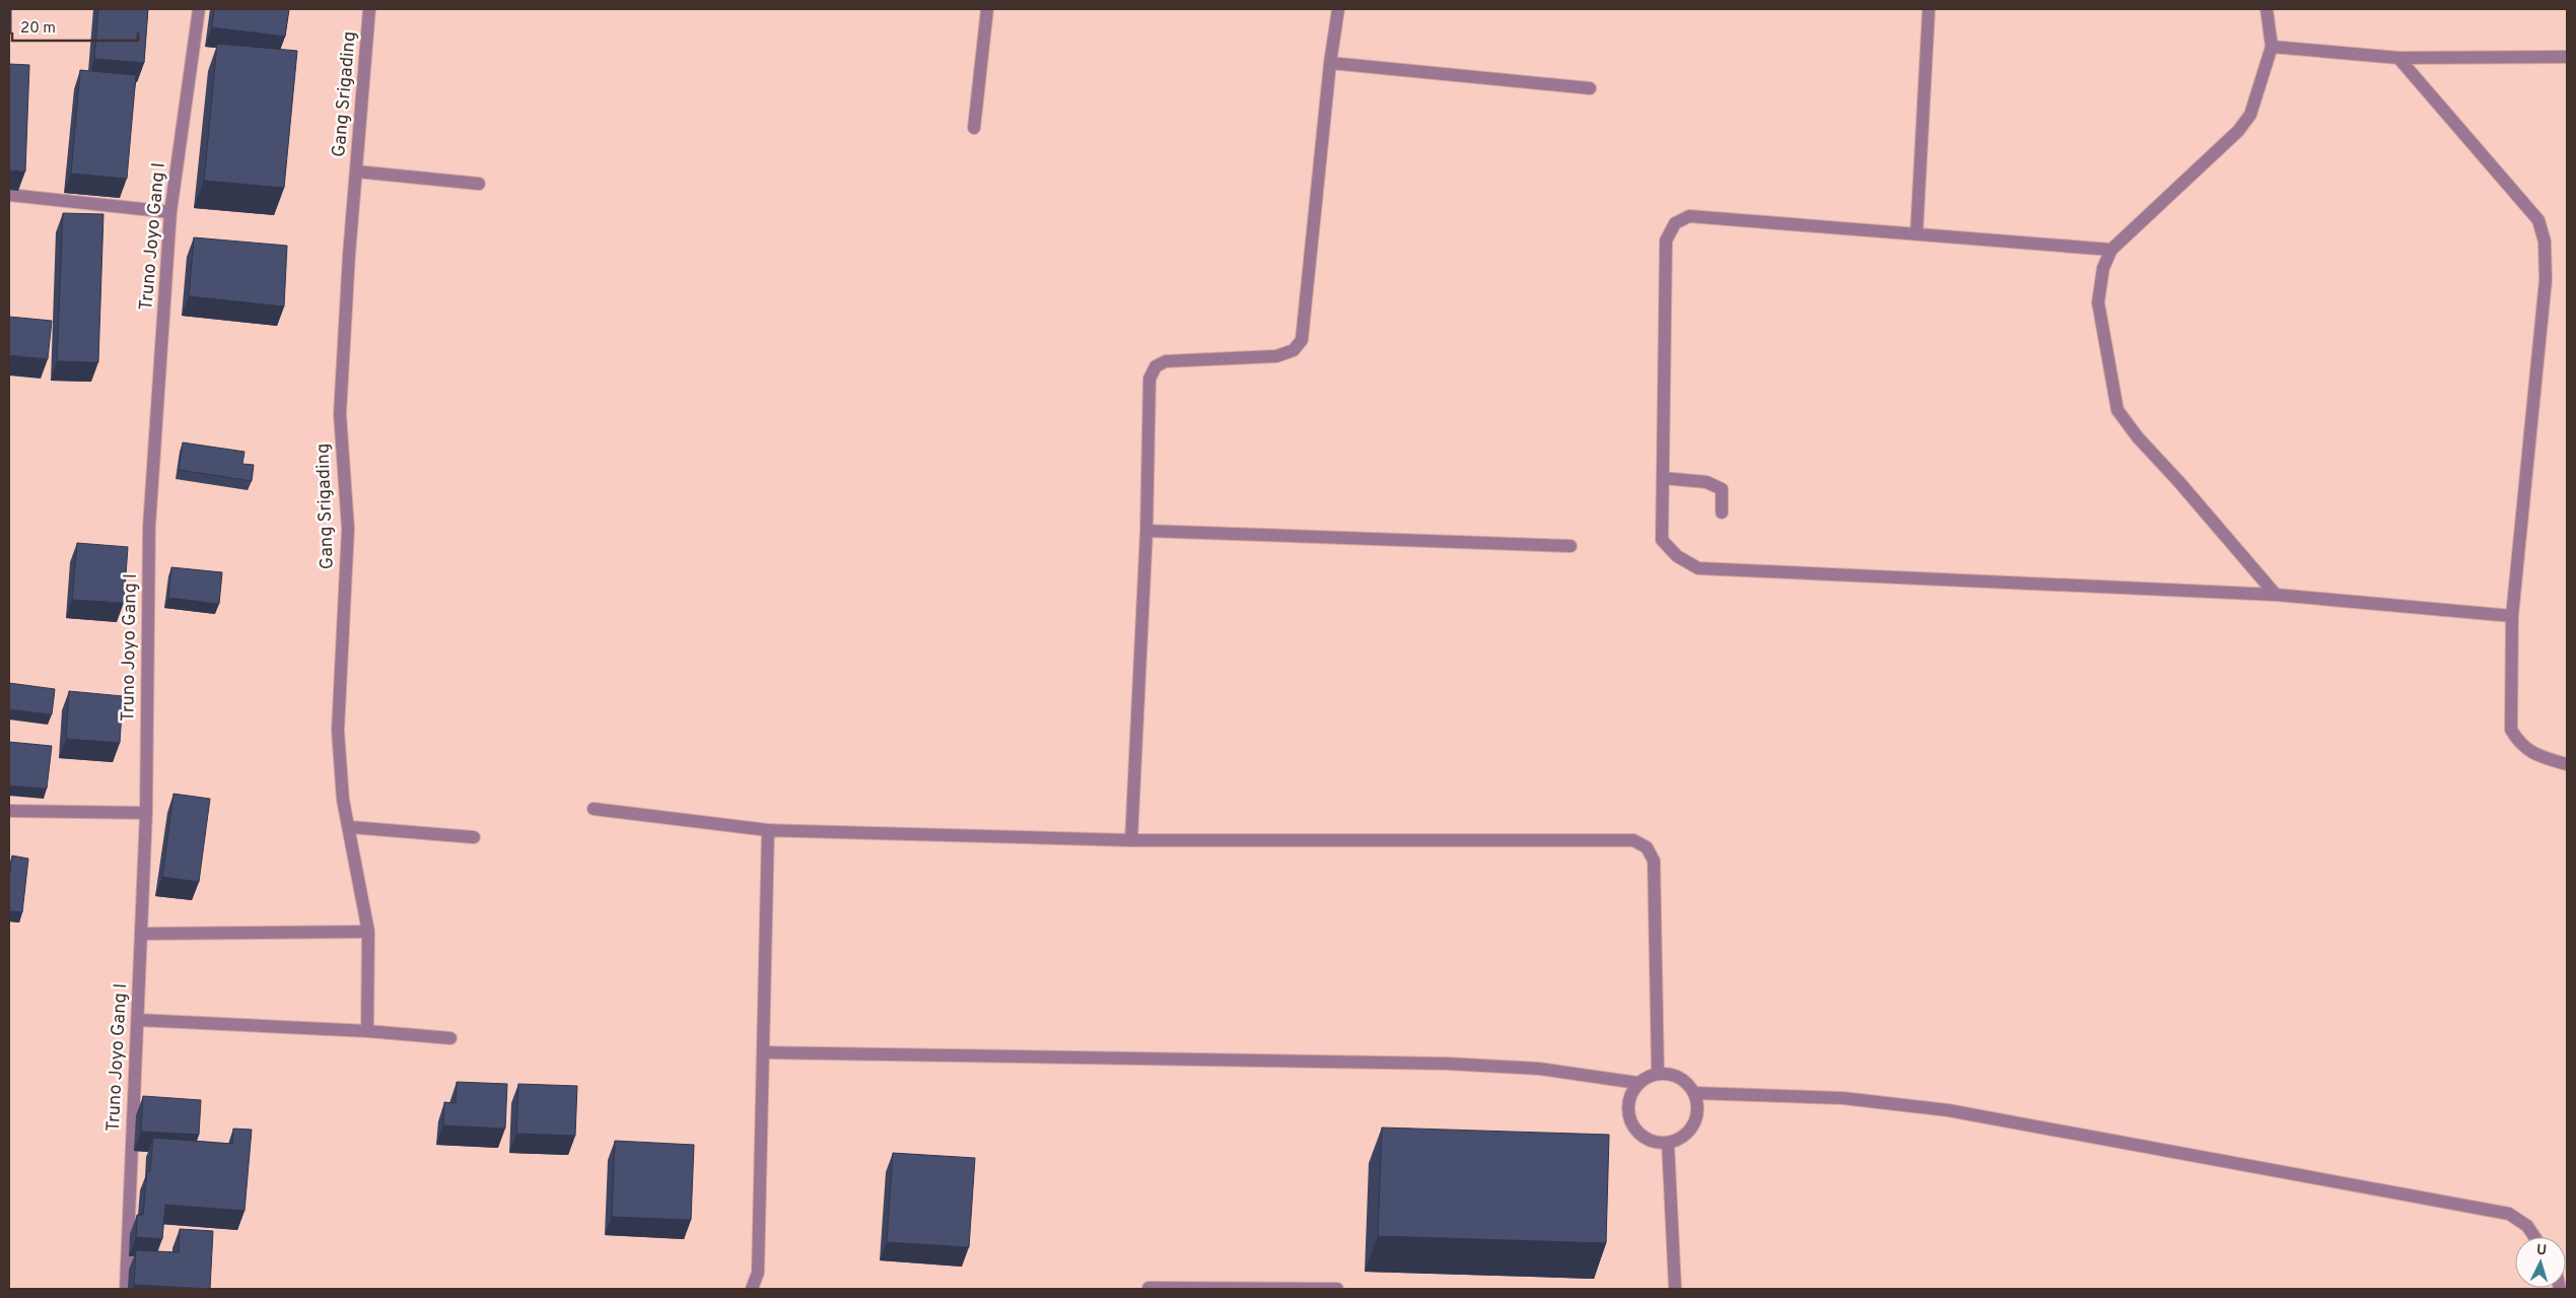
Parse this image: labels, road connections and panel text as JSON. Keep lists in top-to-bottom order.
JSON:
{
  "streets": {
    "street": ["Gang Srigading", "Truno Joyo Gang I"]
  },
  "scale_bar": "20 m",
  "north": "top"
}
